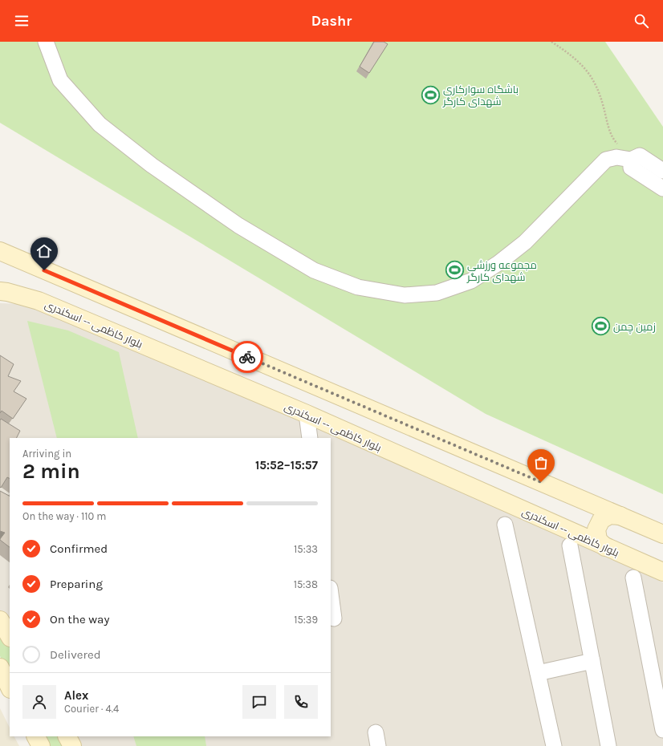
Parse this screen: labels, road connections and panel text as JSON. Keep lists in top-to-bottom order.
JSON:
{
  "streets": {
    "street": ["بلوار کاظمی -- اسکندری"]
  },
  "places": {
    "sports": ["باشگاه سوارکاری شهدای کارگر", "مجموعه ورزشی شهدای کارگر", "زمین چمن"]
  },
  "page": {
    "header": "Dashr",
    "heading": ["2 min", "Arriving in", "15:52–15:57"],
    "panel": ["Alex", "Courier · 4.4"],
    "bar": "On the way · 110 m",
    "list": [
      ["Confirmed", "15:33"],
      ["Preparing", "15:38"],
      ["On the way", "15:39"],
      "Delivered"
    ]
  }
}
